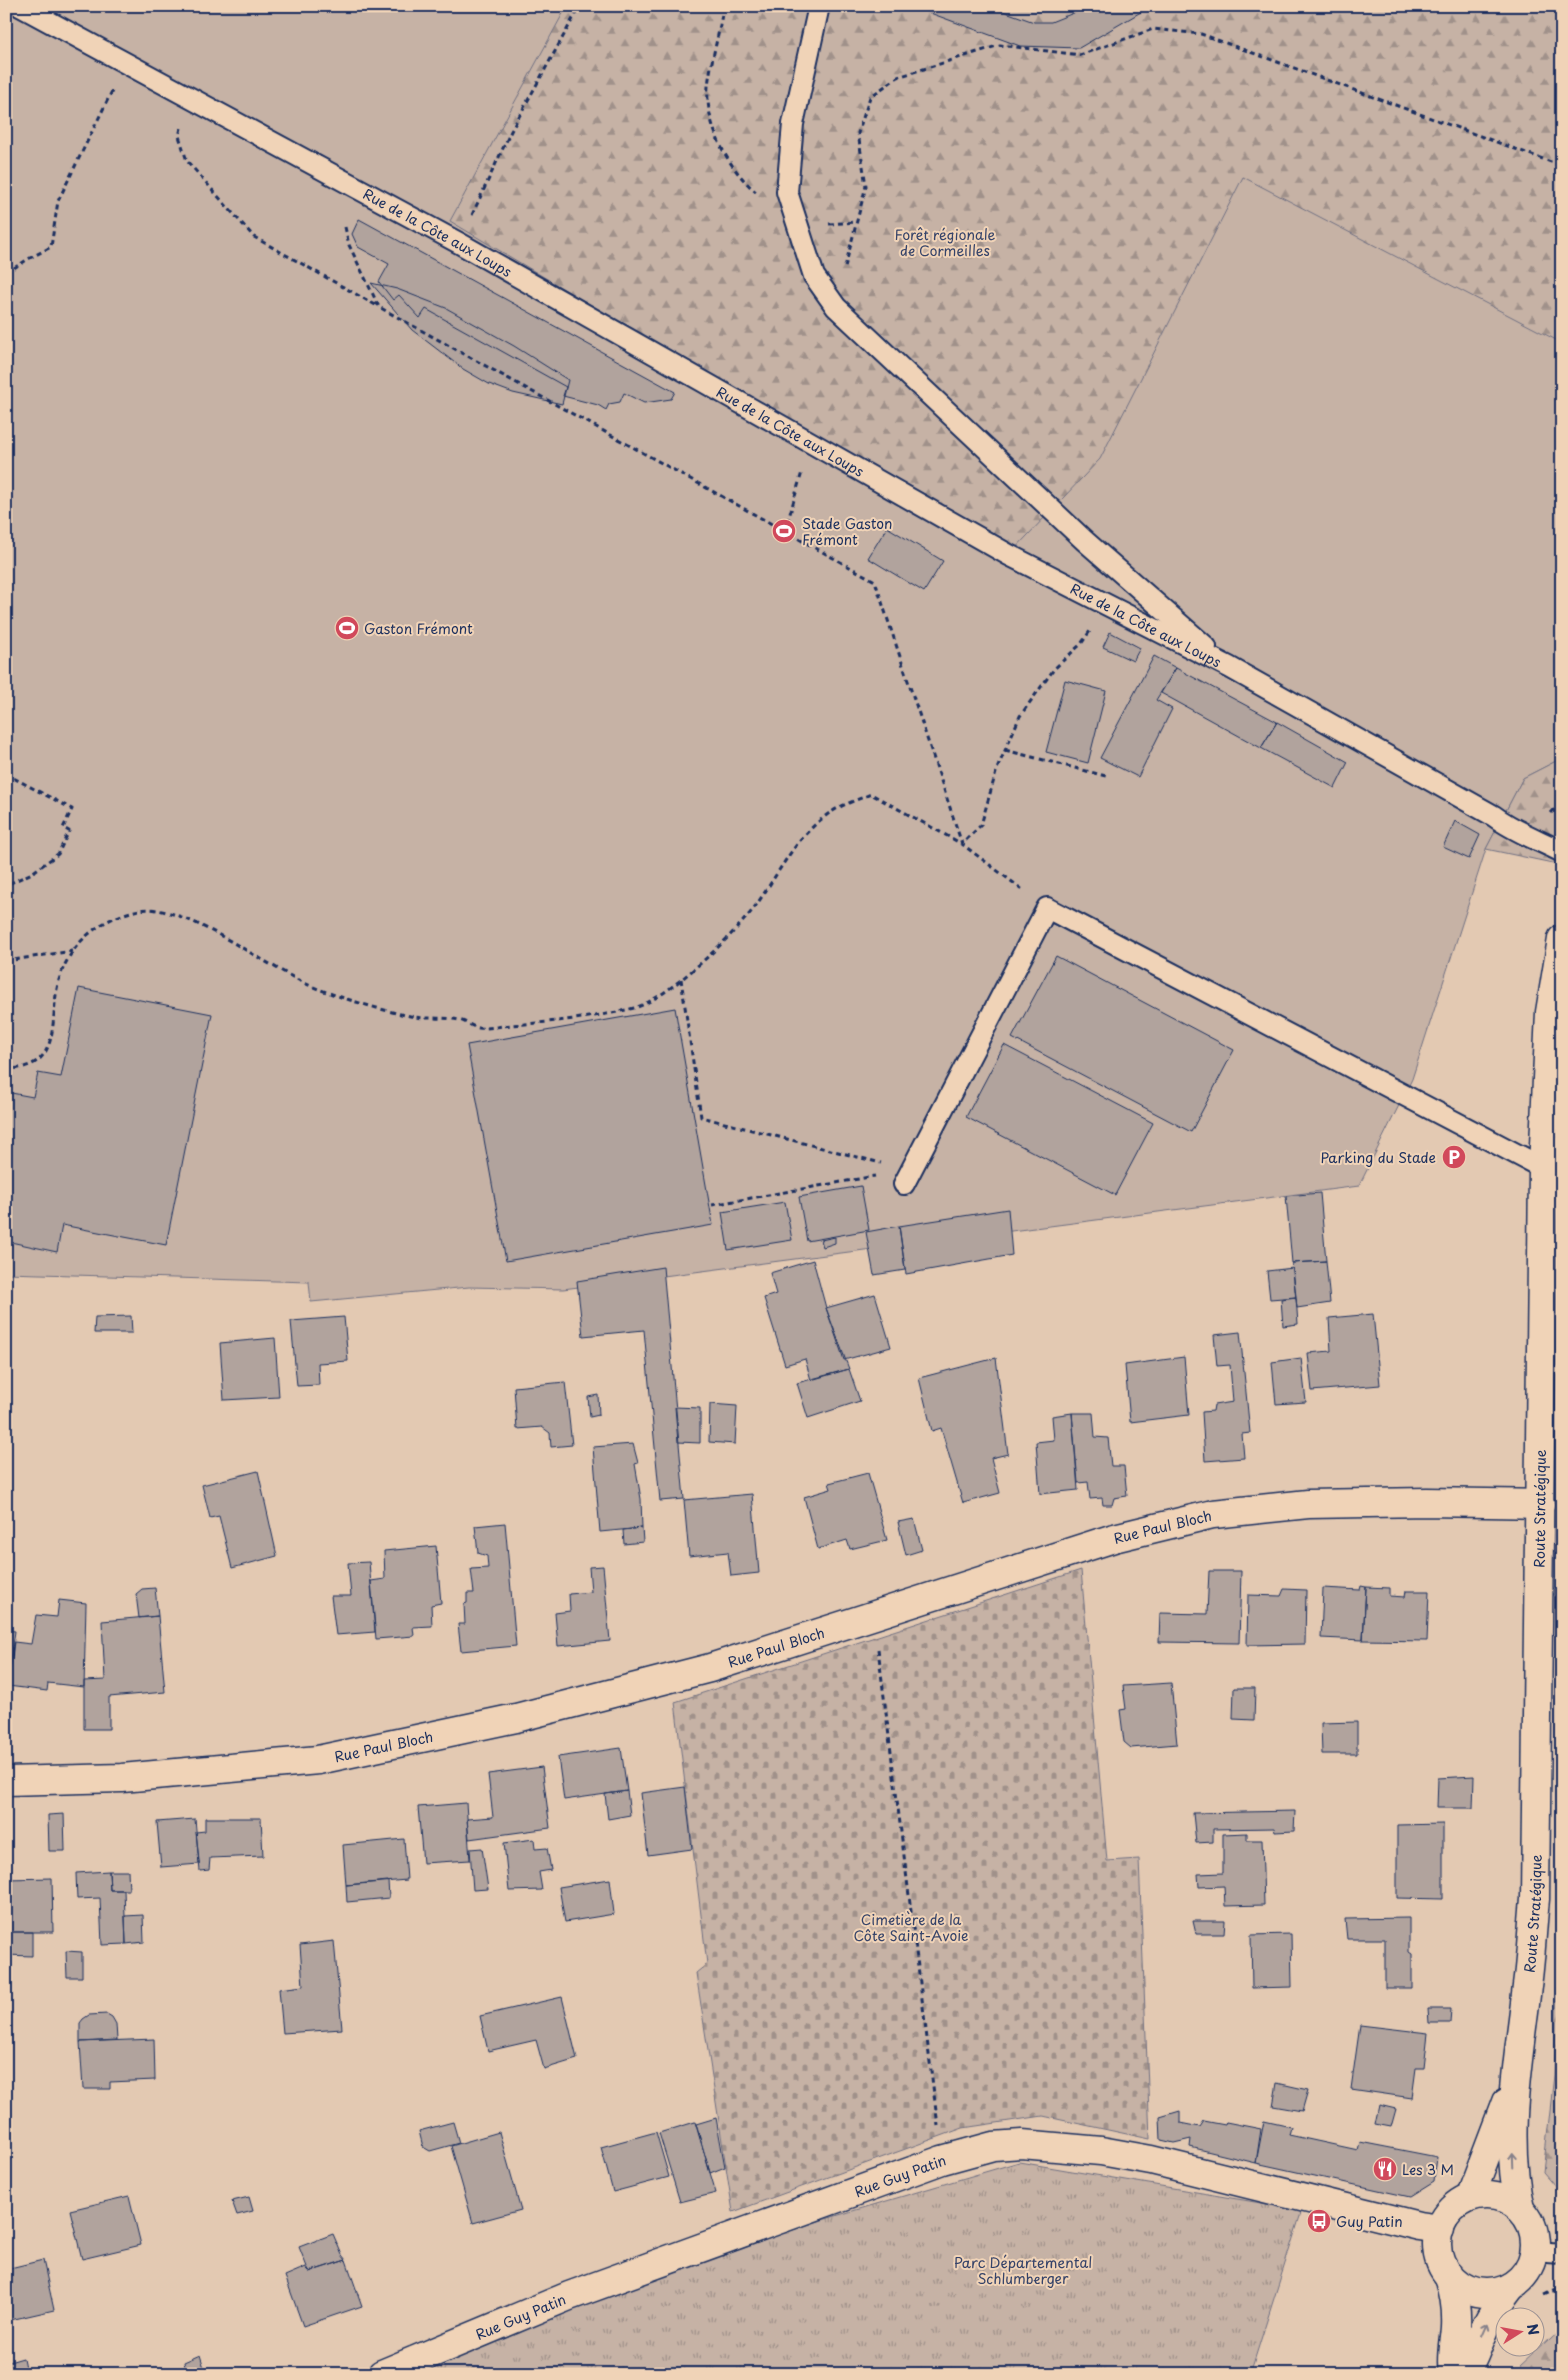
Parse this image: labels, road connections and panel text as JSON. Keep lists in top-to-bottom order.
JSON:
{
  "streets": {
    "street": ["Route Stratégique", "Rue Paul Bloch", "Rue Guy Patin"],
    "lane": ["Rue de la Côte aux Loups"]
  },
  "crossings": [
    ["Route Stratégique", "Rue Paul Bloch"],
    ["Route Stratégique", "Rue Guy Patin"]
  ],
  "parks": ["Forêt régionale de Cormeilles", "Cimetière de la Côte Saint-Avoie", "Parc Départemental Schlumberger"],
  "places": {
    "sports": ["Stade Gaston Frémont", "Gaston Frémont"],
    "parking": ["Parking du Stade"],
    "restaurant": ["Les 3 M"],
    "bus stop": ["Guy Patin"]
  },
  "north": "right"
}
